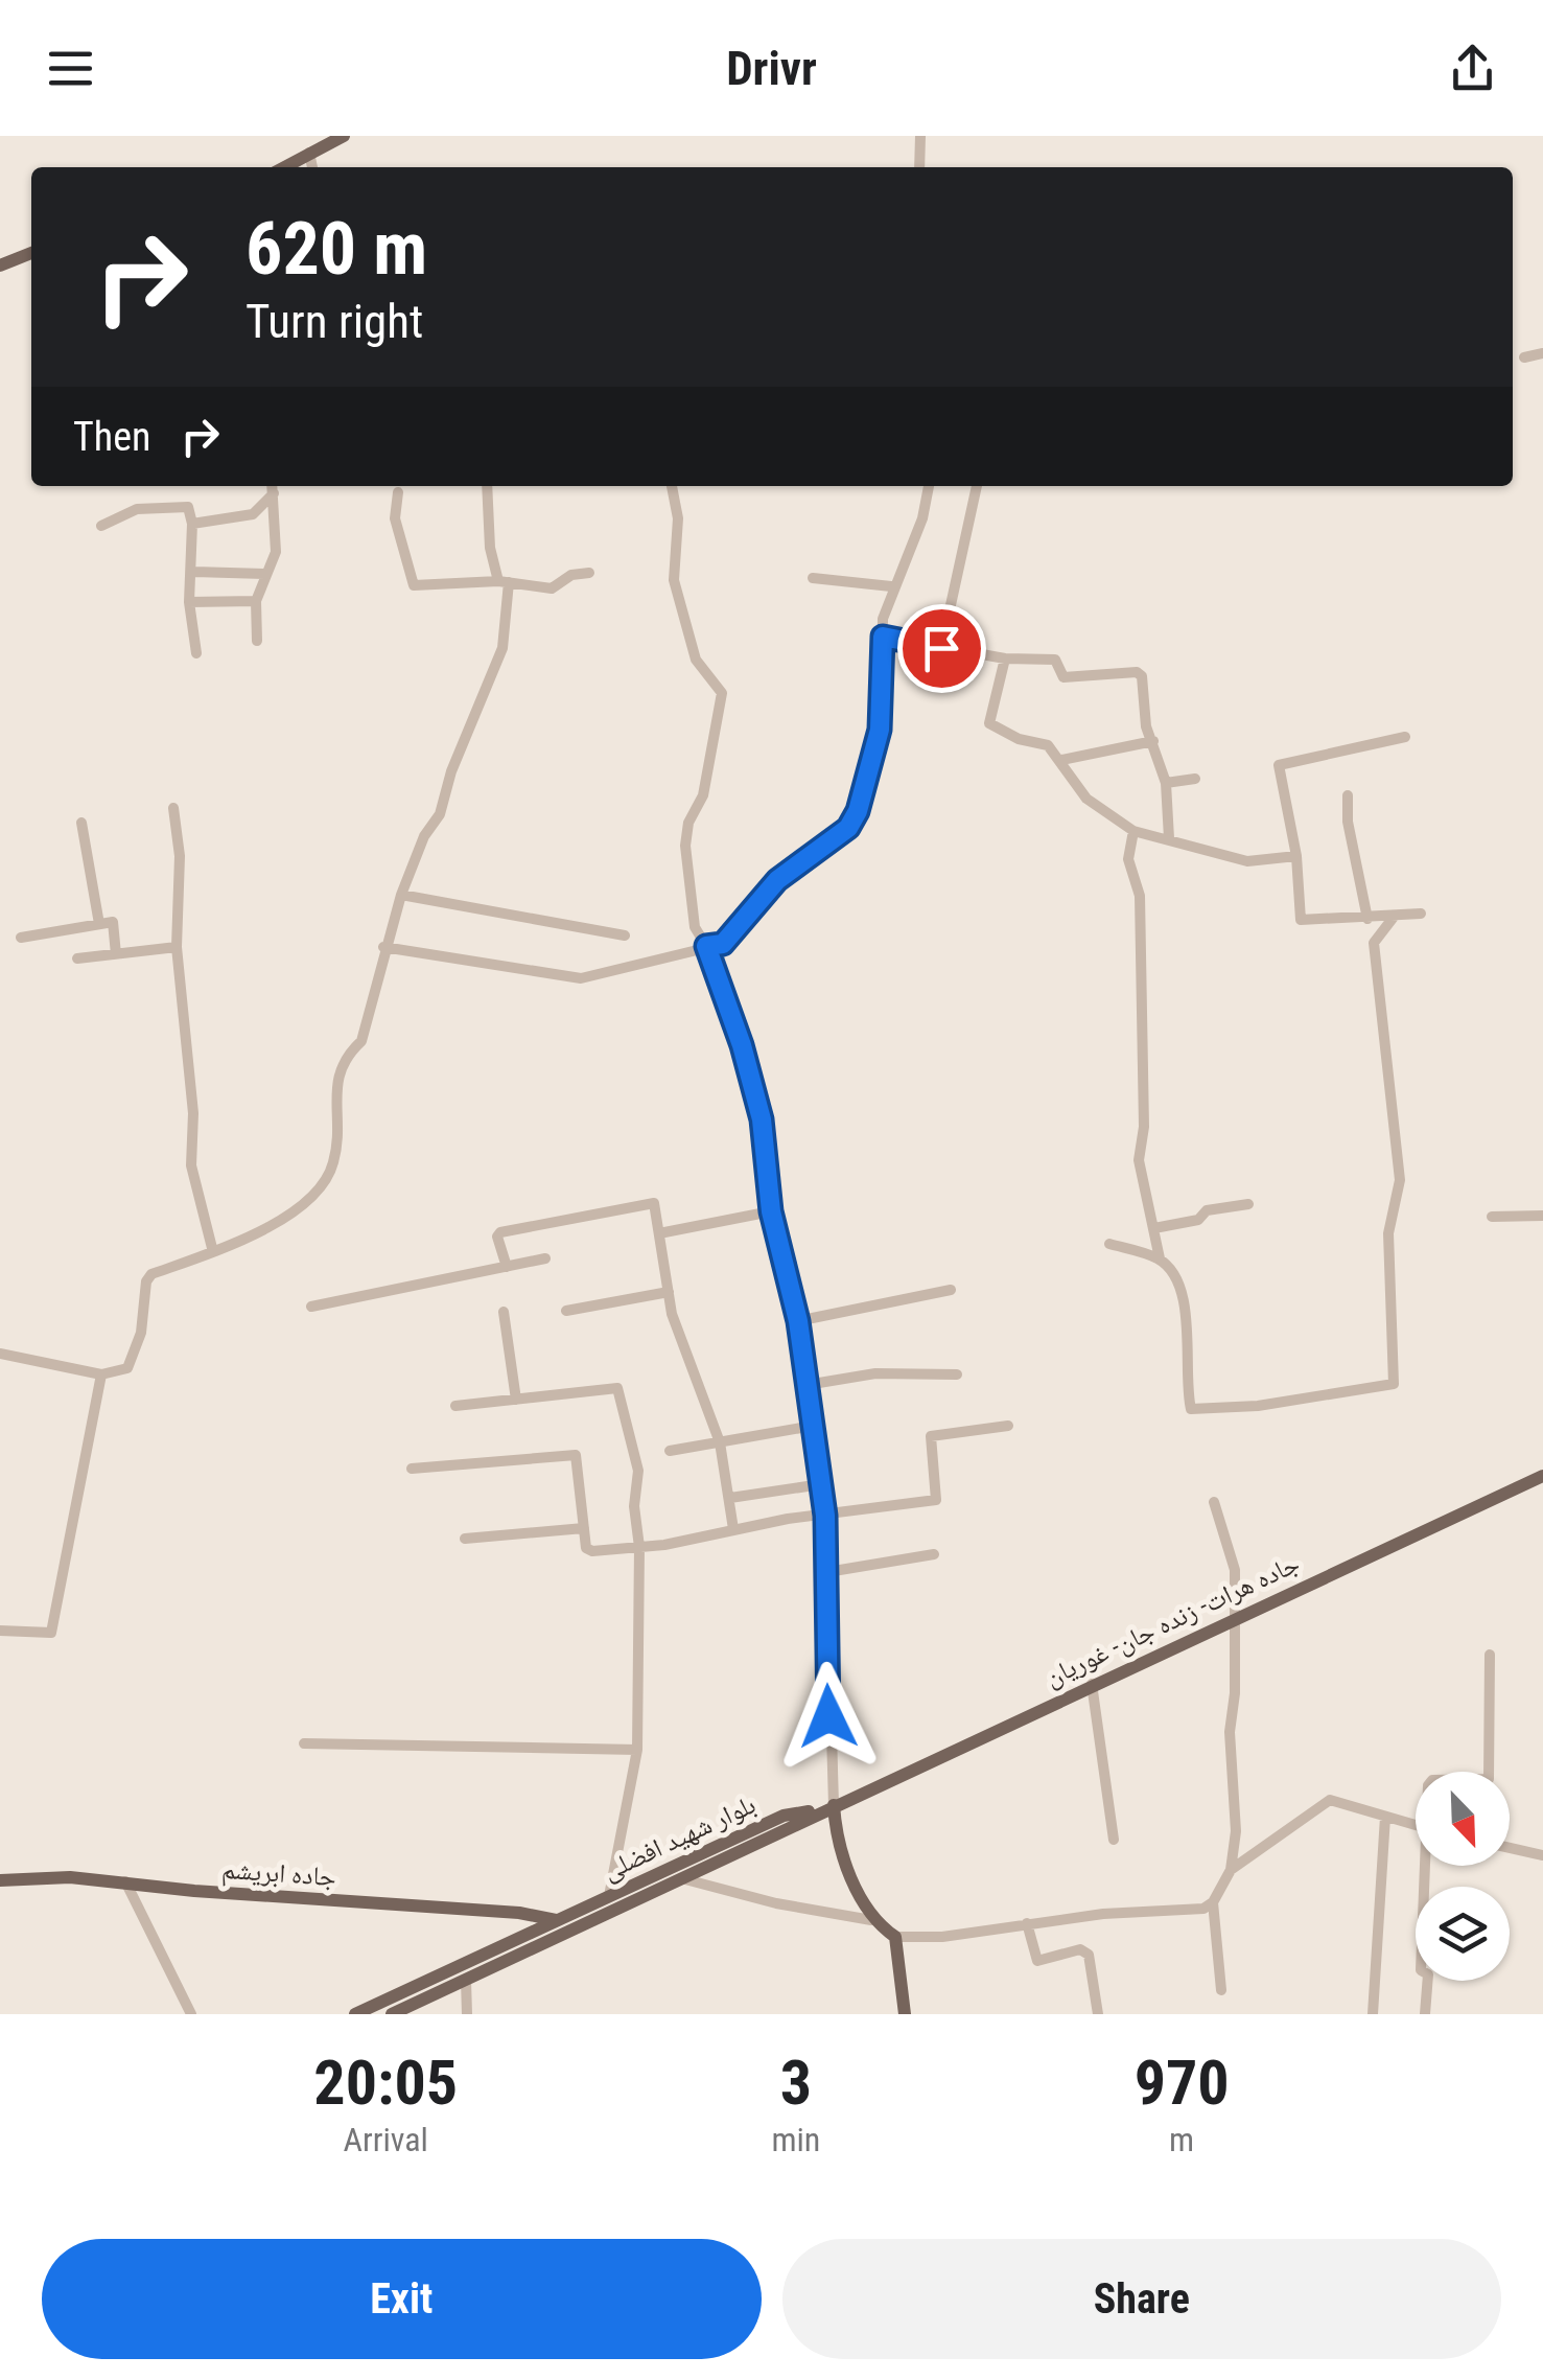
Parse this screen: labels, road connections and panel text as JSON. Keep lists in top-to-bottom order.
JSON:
{
  "streets": {
    "main road": ["جاده هرات- زنده جان- غوریان", "بلوار شهید افضلی", "جاده ابریشم"]
  },
  "crossings": [
    ["جاده هرات- زنده جان- غوریان", "بلوار شهید افضلی"],
    ["بلوار شهید افضلی", "جاده ابریشم"]
  ],
  "north": "bottom right",
  "page": {
    "header": "Drivr",
    "turn": ["620 m", "Turn right"],
    "then": "Then",
    "eta": [
      "20:05",
      "Arrival",
      "3",
      "min",
      "970",
      "m"
    ],
    "buttons": ["Exit", "Share"]
  }
}
